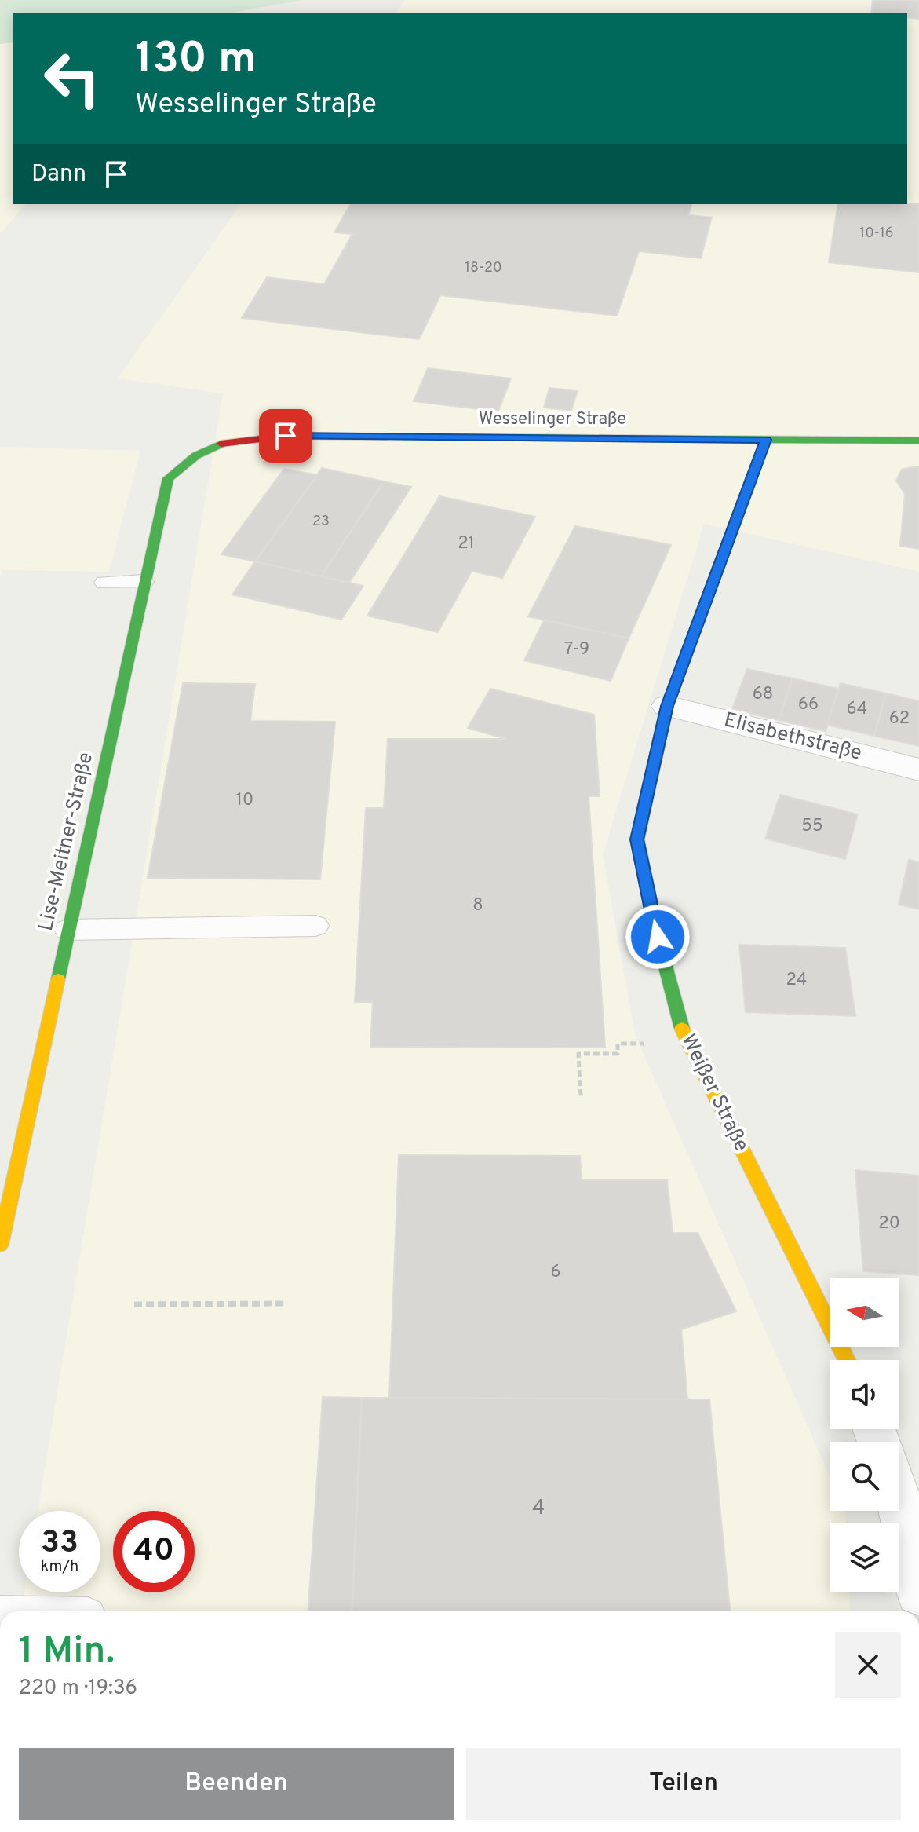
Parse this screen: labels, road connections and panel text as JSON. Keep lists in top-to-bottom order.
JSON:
{
  "streets": {
    "street": [
      "Wesselinger Straße",
      "Elisabethstraße",
      "Lise-Meitner-Straße",
      "Weißer Straße"
    ]
  },
  "crossings": [
    ["Wesselinger Straße", "Lise-Meitner-Straße"],
    ["Wesselinger Straße", "Weißer Straße"],
    ["Elisabethstraße", "Weißer Straße"]
  ],
  "house_numbers": [
    "10-16",
    "18-20",
    "23",
    "21",
    "7-9",
    "68",
    "66",
    "64",
    "62",
    "10",
    "55",
    "8",
    "24",
    "20",
    "6",
    "4"
  ],
  "north": "left",
  "page": {
    "turn": ["130 m", "Wesselinger Straße"],
    "then": "Dann",
    "speed": "33 km/h",
    "limit": "40",
    "heading": ["1 Min.", "220 m · 19:36"],
    "buttons": ["Beenden", "Teilen"]
  }
}
